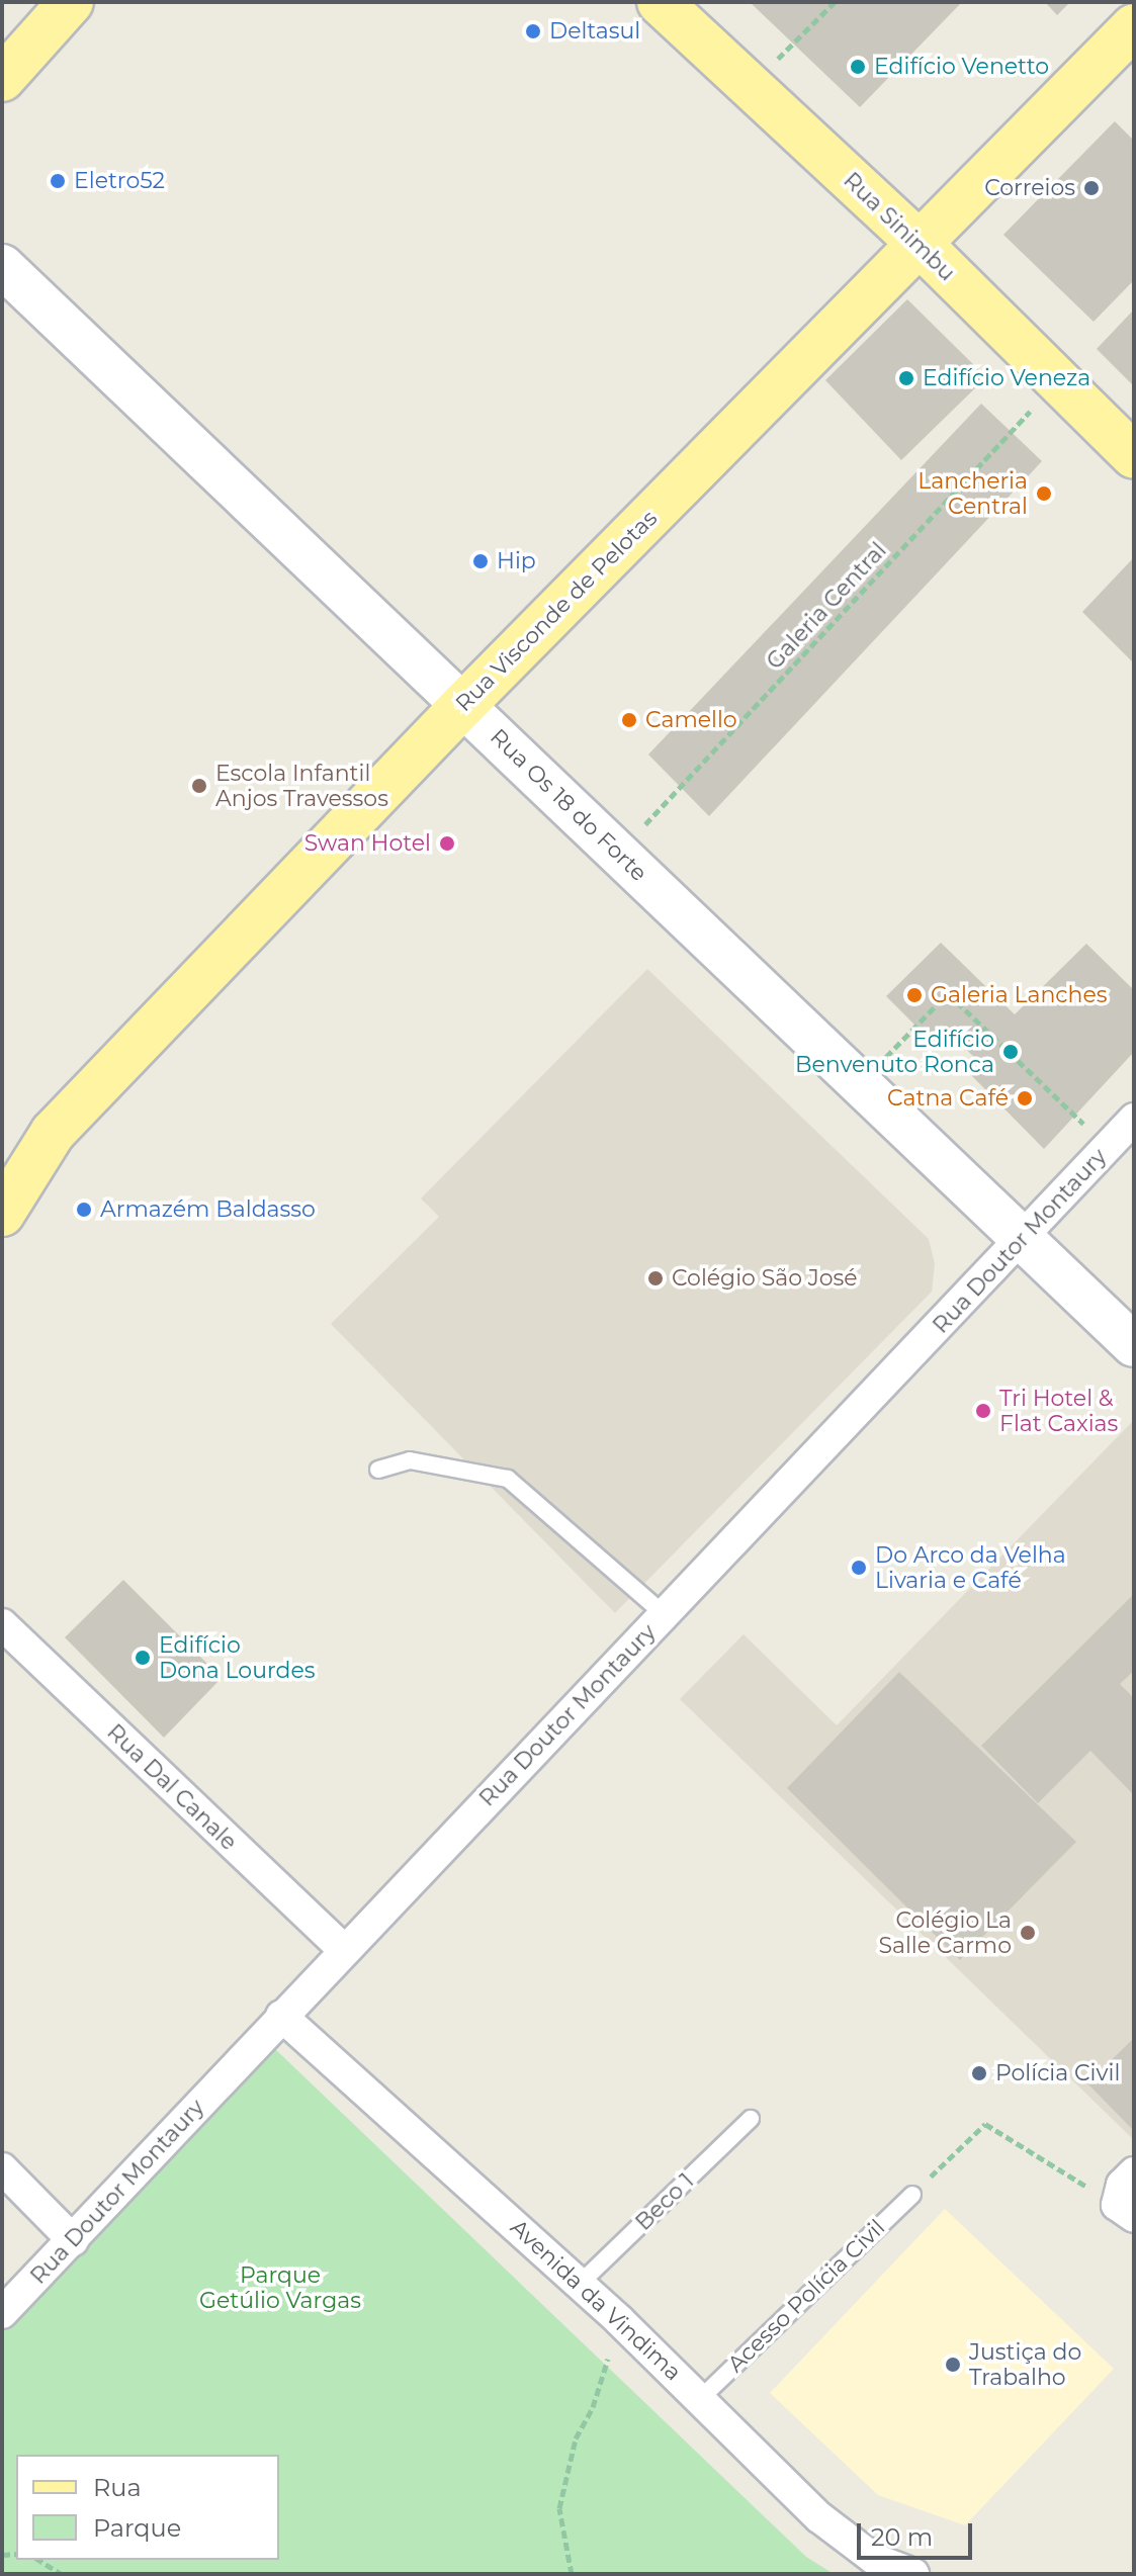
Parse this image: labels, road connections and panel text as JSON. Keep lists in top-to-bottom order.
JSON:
{
  "streets": {
    "main road": ["Rua Sinimbu", "Rua Visconde de Pelotas"],
    "street": [
      "Rua Os 18 do Forte",
      "Rua Doutor Montaury",
      "Rua Dal Canale",
      "Avenida da Vindima"
    ],
    "lane": ["Beco 1", "Acesso Polícia Civil"],
    "path": ["Galeria Central"]
  },
  "crossings": [
    ["Rua Sinimbu", "Galeria Central"],
    ["Rua Sinimbu", "Rua Visconde de Pelotas"],
    ["Galeria Central", "Rua Os 18 do Forte"],
    ["Rua Visconde de Pelotas", "Rua Os 18 do Forte"],
    ["Rua Os 18 do Forte", "Rua Doutor Montaury"],
    ["Rua Doutor Montaury", "Rua Dal Canale"],
    ["Rua Doutor Montaury", "Avenida da Vindima"],
    ["Beco 1", "Avenida da Vindima"],
    ["Acesso Polícia Civil", "Avenida da Vindima"]
  ],
  "parks": ["Parque Getúlio Vargas"],
  "places": [
    "Deltasul",
    "Edifício Venetto",
    "Eletro52",
    "Correios",
    "Edifício Veneza",
    "Lancheria Central",
    "Hip",
    "Camello",
    "Escola Infantil Anjos Travessos",
    "Swan Hotel",
    "Galeria Lanches",
    "Edifício Benvenuto Ronca",
    "Catna Café",
    "Armazém Baldasso",
    "Colégio São José",
    "Tri Hotel & Flat Caxias",
    "Do Arco da Velha Livaria e Café",
    "Edifício Dona Lourdes",
    "Colégio La Salle Carmo",
    "Polícia Civil",
    "Justiça do Trabalho"
  ],
  "legend": ["Rua", "Parque"],
  "scale_bar": "20 m"
}
